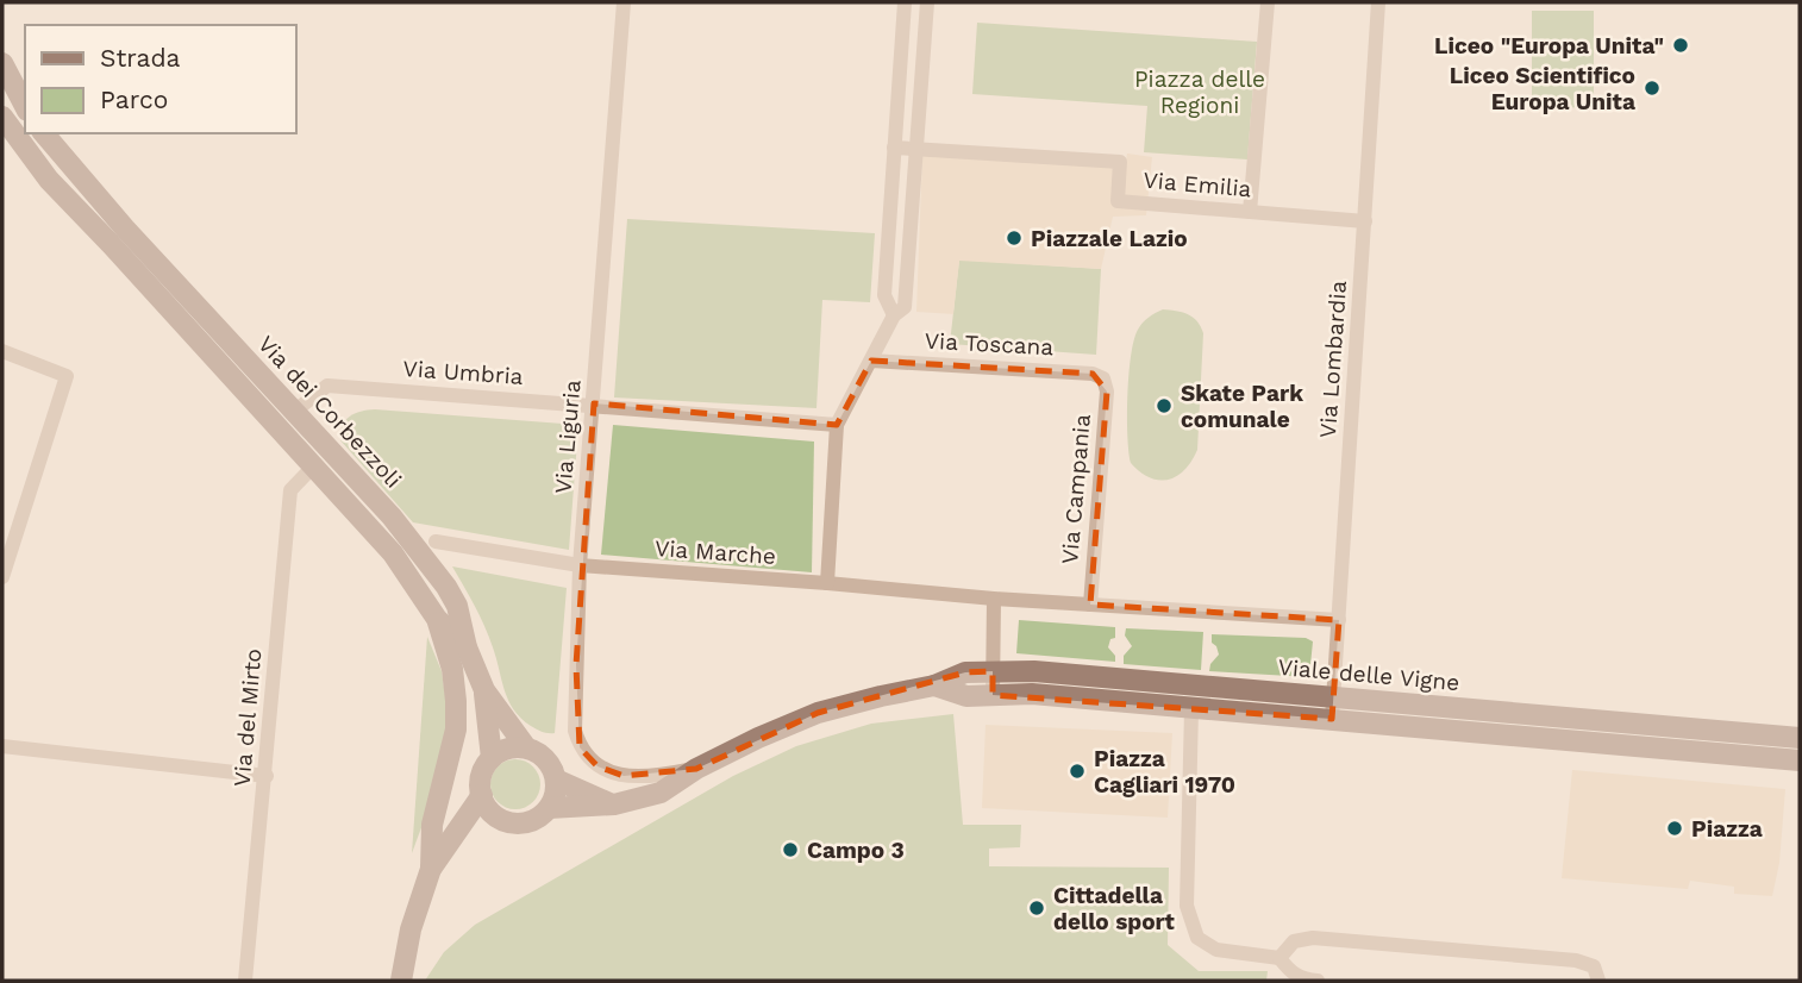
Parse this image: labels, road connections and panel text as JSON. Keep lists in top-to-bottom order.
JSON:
{
  "streets": {
    "main road": ["Via dei Corbezzoli", "Viale delle Vigne"],
    "street": [
      "Via Emilia",
      "Via Toscana",
      "Via Lombardia",
      "Via Umbria",
      "Via Liguria",
      "Via Campania",
      "Via Marche",
      "Via del Mirto"
    ]
  },
  "crossings": [
    ["Via Emilia", "Via Lombardia"],
    ["Via Toscana", "Via Campania"],
    ["Via Lombardia", "Via Marche"],
    ["Via Lombardia", "Viale delle Vigne"],
    ["Via Umbria", "Via dei Corbezzoli"],
    ["Via Umbria", "Via Liguria"],
    ["Via dei Corbezzoli", "Viale delle Vigne"],
    ["Via dei Corbezzoli", "Via del Mirto"],
    ["Via Liguria", "Via Marche"],
    ["Via Liguria", "Viale delle Vigne"],
    ["Via Campania", "Via Marche"]
  ],
  "parks": ["Piazza delle Regioni"],
  "places": [
    "Liceo \"Europa Unita\"",
    "Liceo Scientifico Europa Unita",
    "Piazzale Lazio",
    "Skate Park comunale",
    "Piazza Cagliari 1970",
    "Piazza",
    "Campo 3",
    "Cittadella dello sport"
  ],
  "legend": ["Strada", "Parco"]
}
